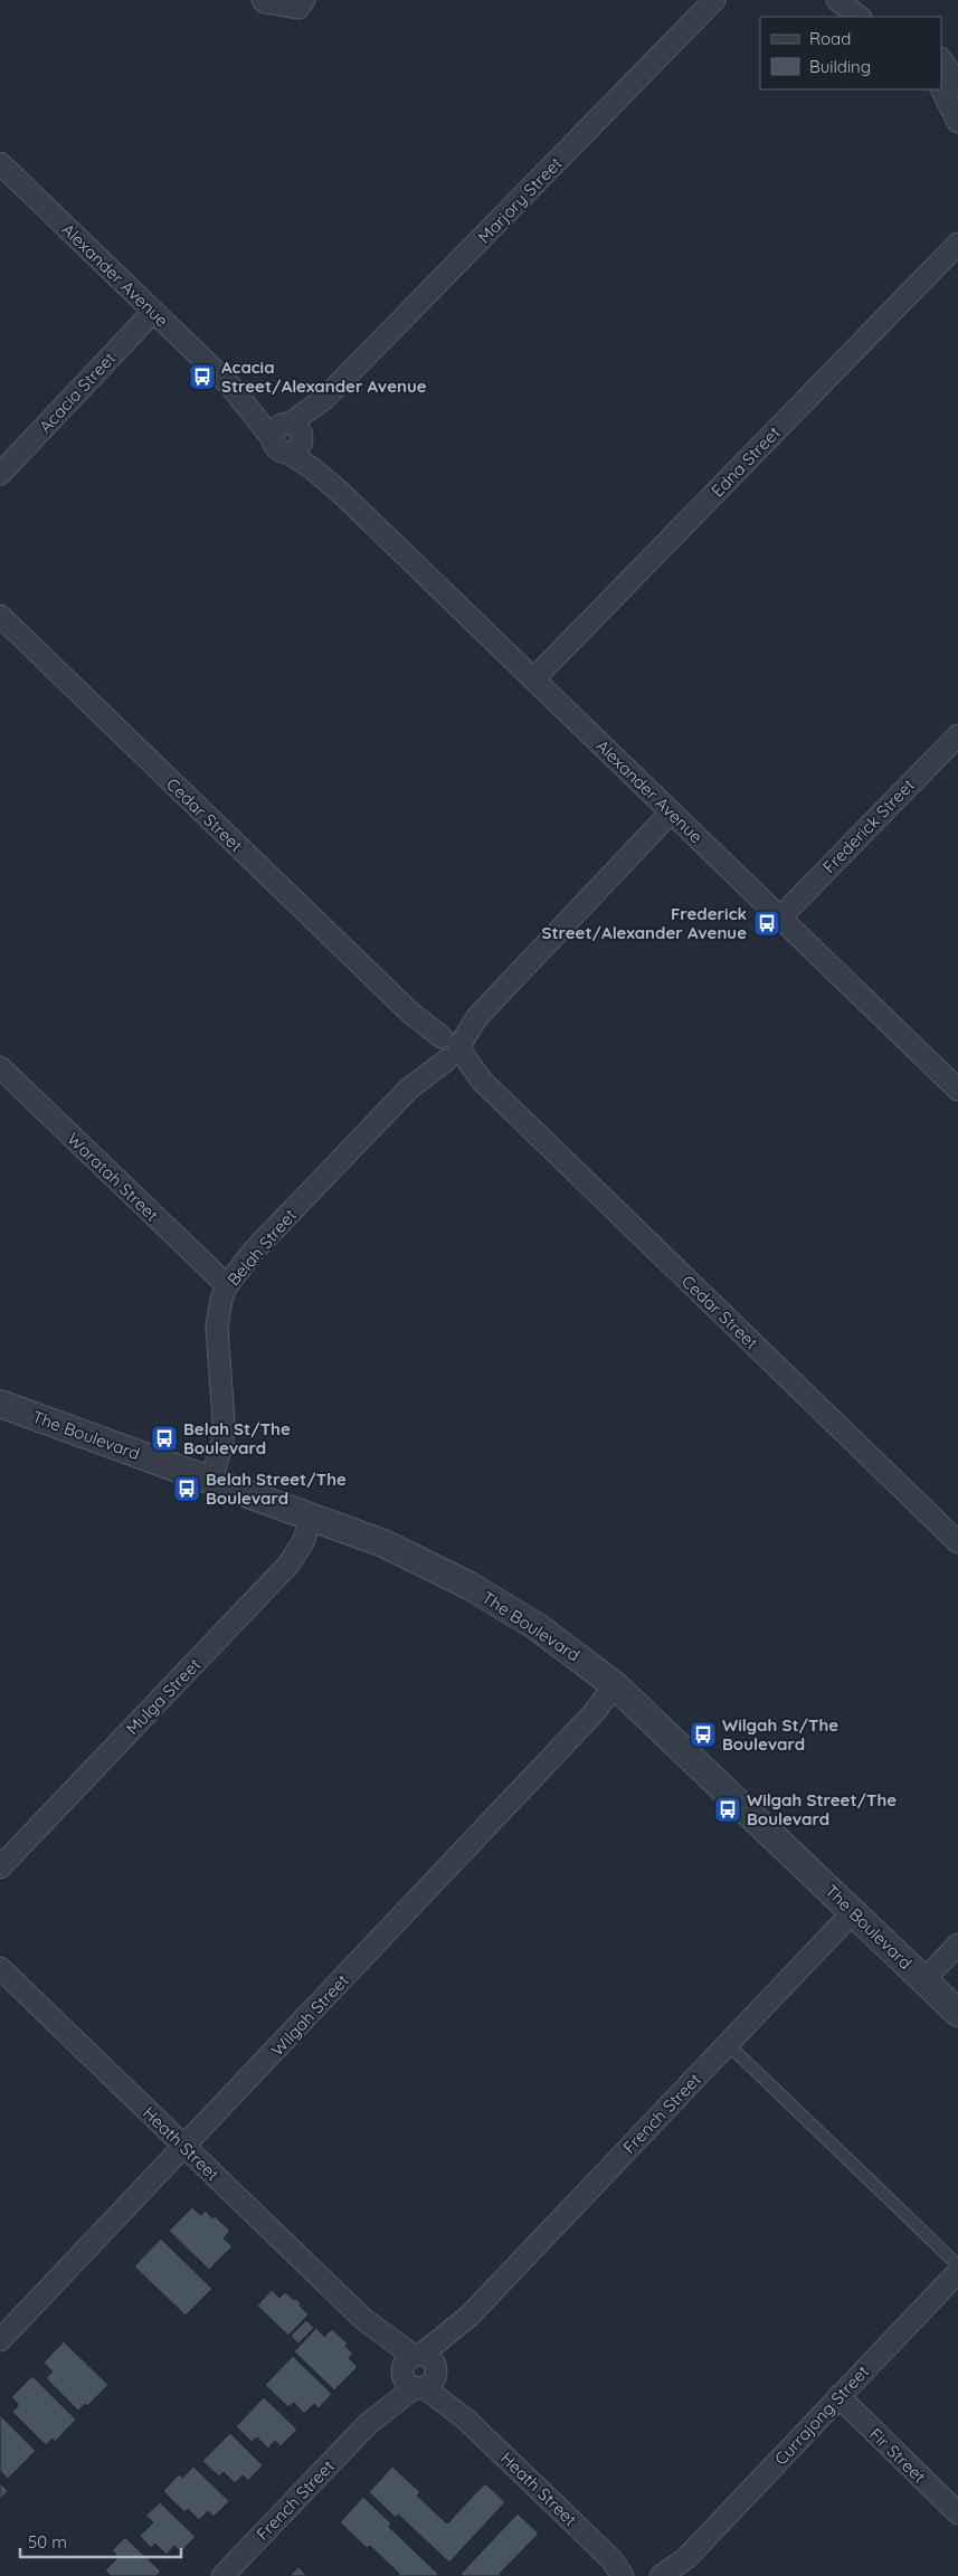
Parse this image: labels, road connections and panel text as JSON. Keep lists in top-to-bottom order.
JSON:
{
  "streets": {
    "street": [
      "Marjory Street",
      "Alexander Avenue",
      "Acacia Street",
      "Edna Street",
      "Cedar Street",
      "Frederick Street",
      "Waratah Street",
      "Belah Street",
      "The Boulevard",
      "Mulga Street",
      "Wilgah Street",
      "French Street",
      "Heath Street",
      "Currajong Street",
      "Fir Street"
    ]
  },
  "crossings": [
    ["Marjory Street", "Alexander Avenue"],
    ["Alexander Avenue", "Acacia Street"],
    ["Alexander Avenue", "Edna Street"],
    ["Alexander Avenue", "Frederick Street"],
    ["Alexander Avenue", "Belah Street"],
    ["Cedar Street", "Belah Street"],
    ["Waratah Street", "Belah Street"],
    ["Belah Street", "The Boulevard"],
    ["The Boulevard", "Mulga Street"],
    ["The Boulevard", "Wilgah Street"],
    ["The Boulevard", "French Street"],
    ["Wilgah Street", "Heath Street"],
    ["French Street", "Heath Street"],
    ["Currajong Street", "Fir Street"]
  ],
  "places": {
    "bus stop": [
      "Acacia Street/Alexander Avenue",
      "Frederick Street/Alexander Avenue",
      "Belah St/The Boulevard",
      "Belah Street/The Boulevard",
      "Wilgah St/The Boulevard",
      "Wilgah Street/The Boulevard"
    ]
  },
  "legend": ["Road", "Building"],
  "scale_bar": "50 m"
}
